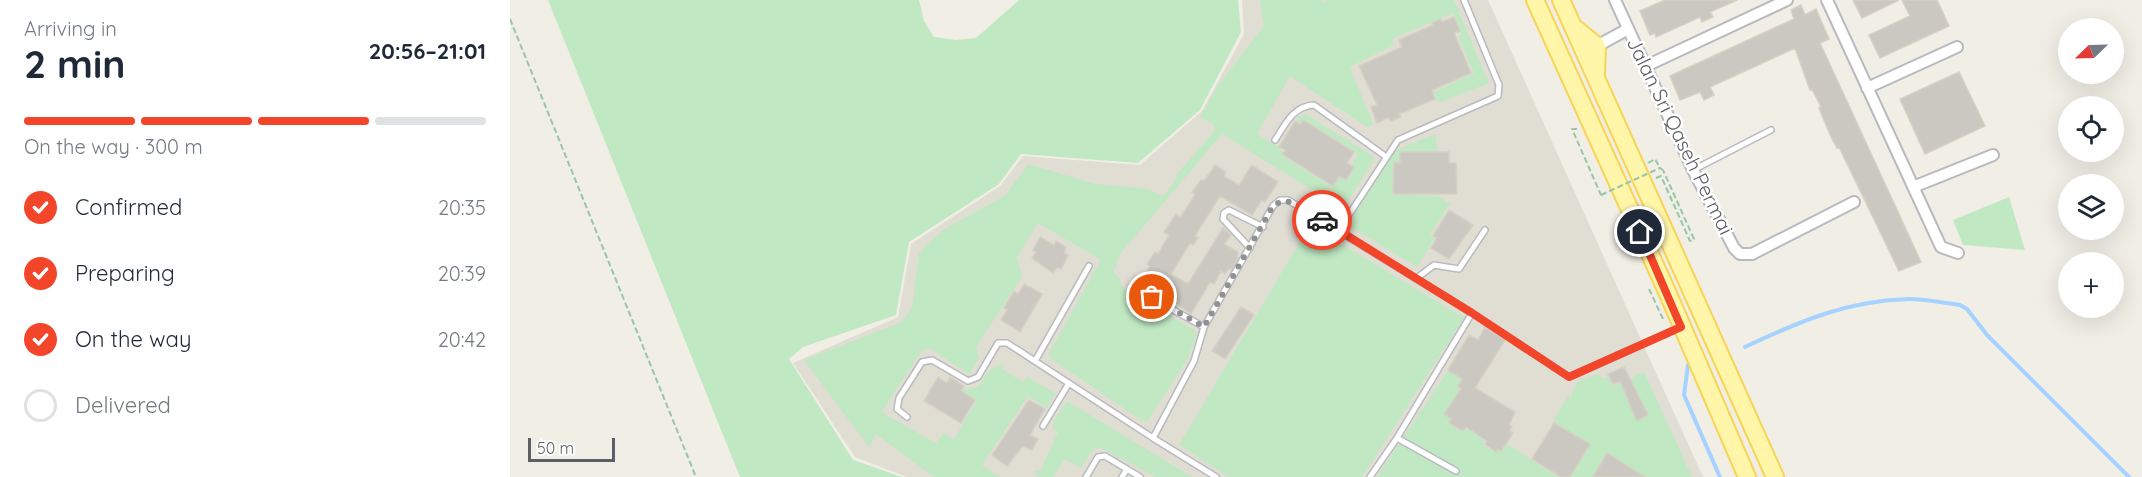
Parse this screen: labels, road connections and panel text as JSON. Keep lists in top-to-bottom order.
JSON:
{
  "streets": {
    "street": ["Jalan Sri Qaseh Permai"]
  },
  "scale_bar": "50 m",
  "north": "bottom left",
  "page": {
    "heading": ["2 min", "Arriving in", "20:56–21:01"],
    "map_buttons": "+",
    "bar": "On the way · 300 m",
    "list": [
      ["Confirmed", "20:35"],
      ["Preparing", "20:39"],
      ["On the way", "20:42"],
      "Delivered"
    ],
    "scale": "50 m"
  }
}
